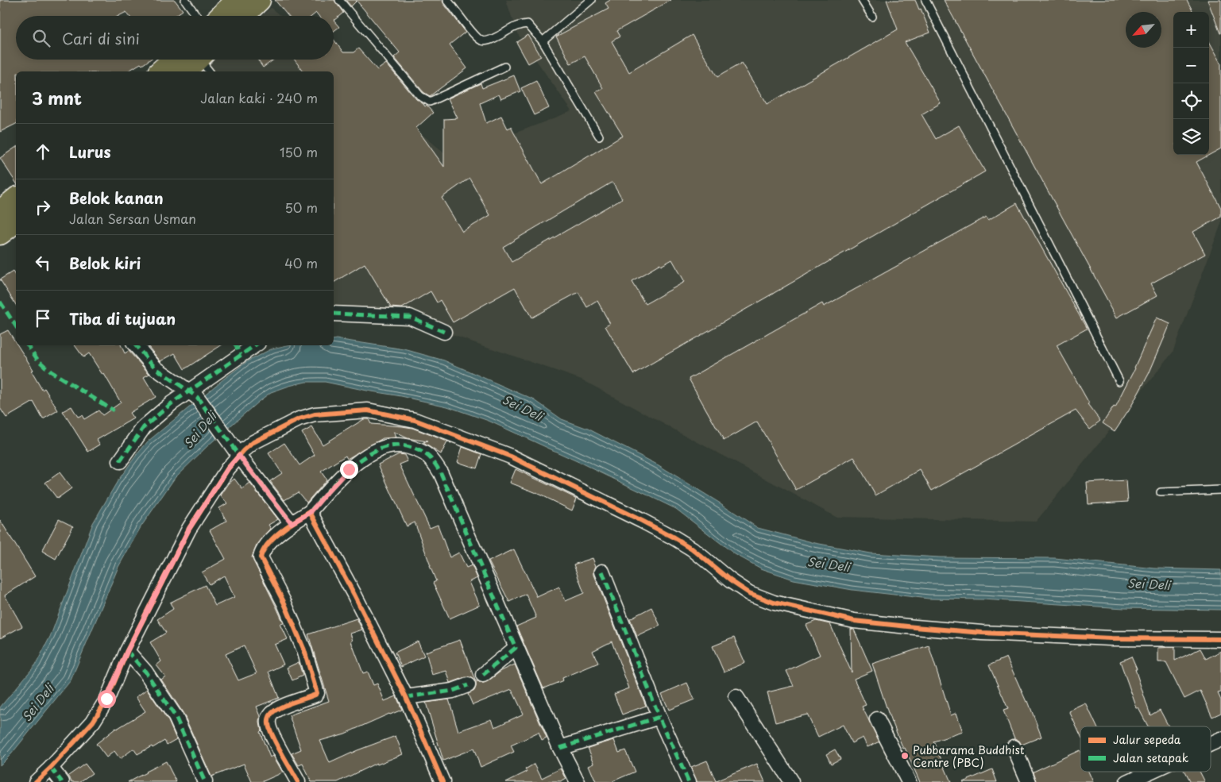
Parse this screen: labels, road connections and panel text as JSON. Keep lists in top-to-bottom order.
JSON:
{
  "water": ["Sei Deli"],
  "places": ["Pubbarama Buddhist Centre (PBC)"],
  "legend": ["Jalur sepeda", "Jalan setapak"],
  "north": "bottom left",
  "page": {
    "map_buttons": ["+", "−"],
    "search": "Cari di sini",
    "heading": ["3 mnt", "Jalan kaki · 240 m"],
    "list": [
      ["Lurus", "150 m"],
      ["Belok kanan", "Jalan Sersan Usman", "50 m"],
      ["Belok kiri", "40 m"],
      "Tiba di tujuan"
    ]
  }
}
